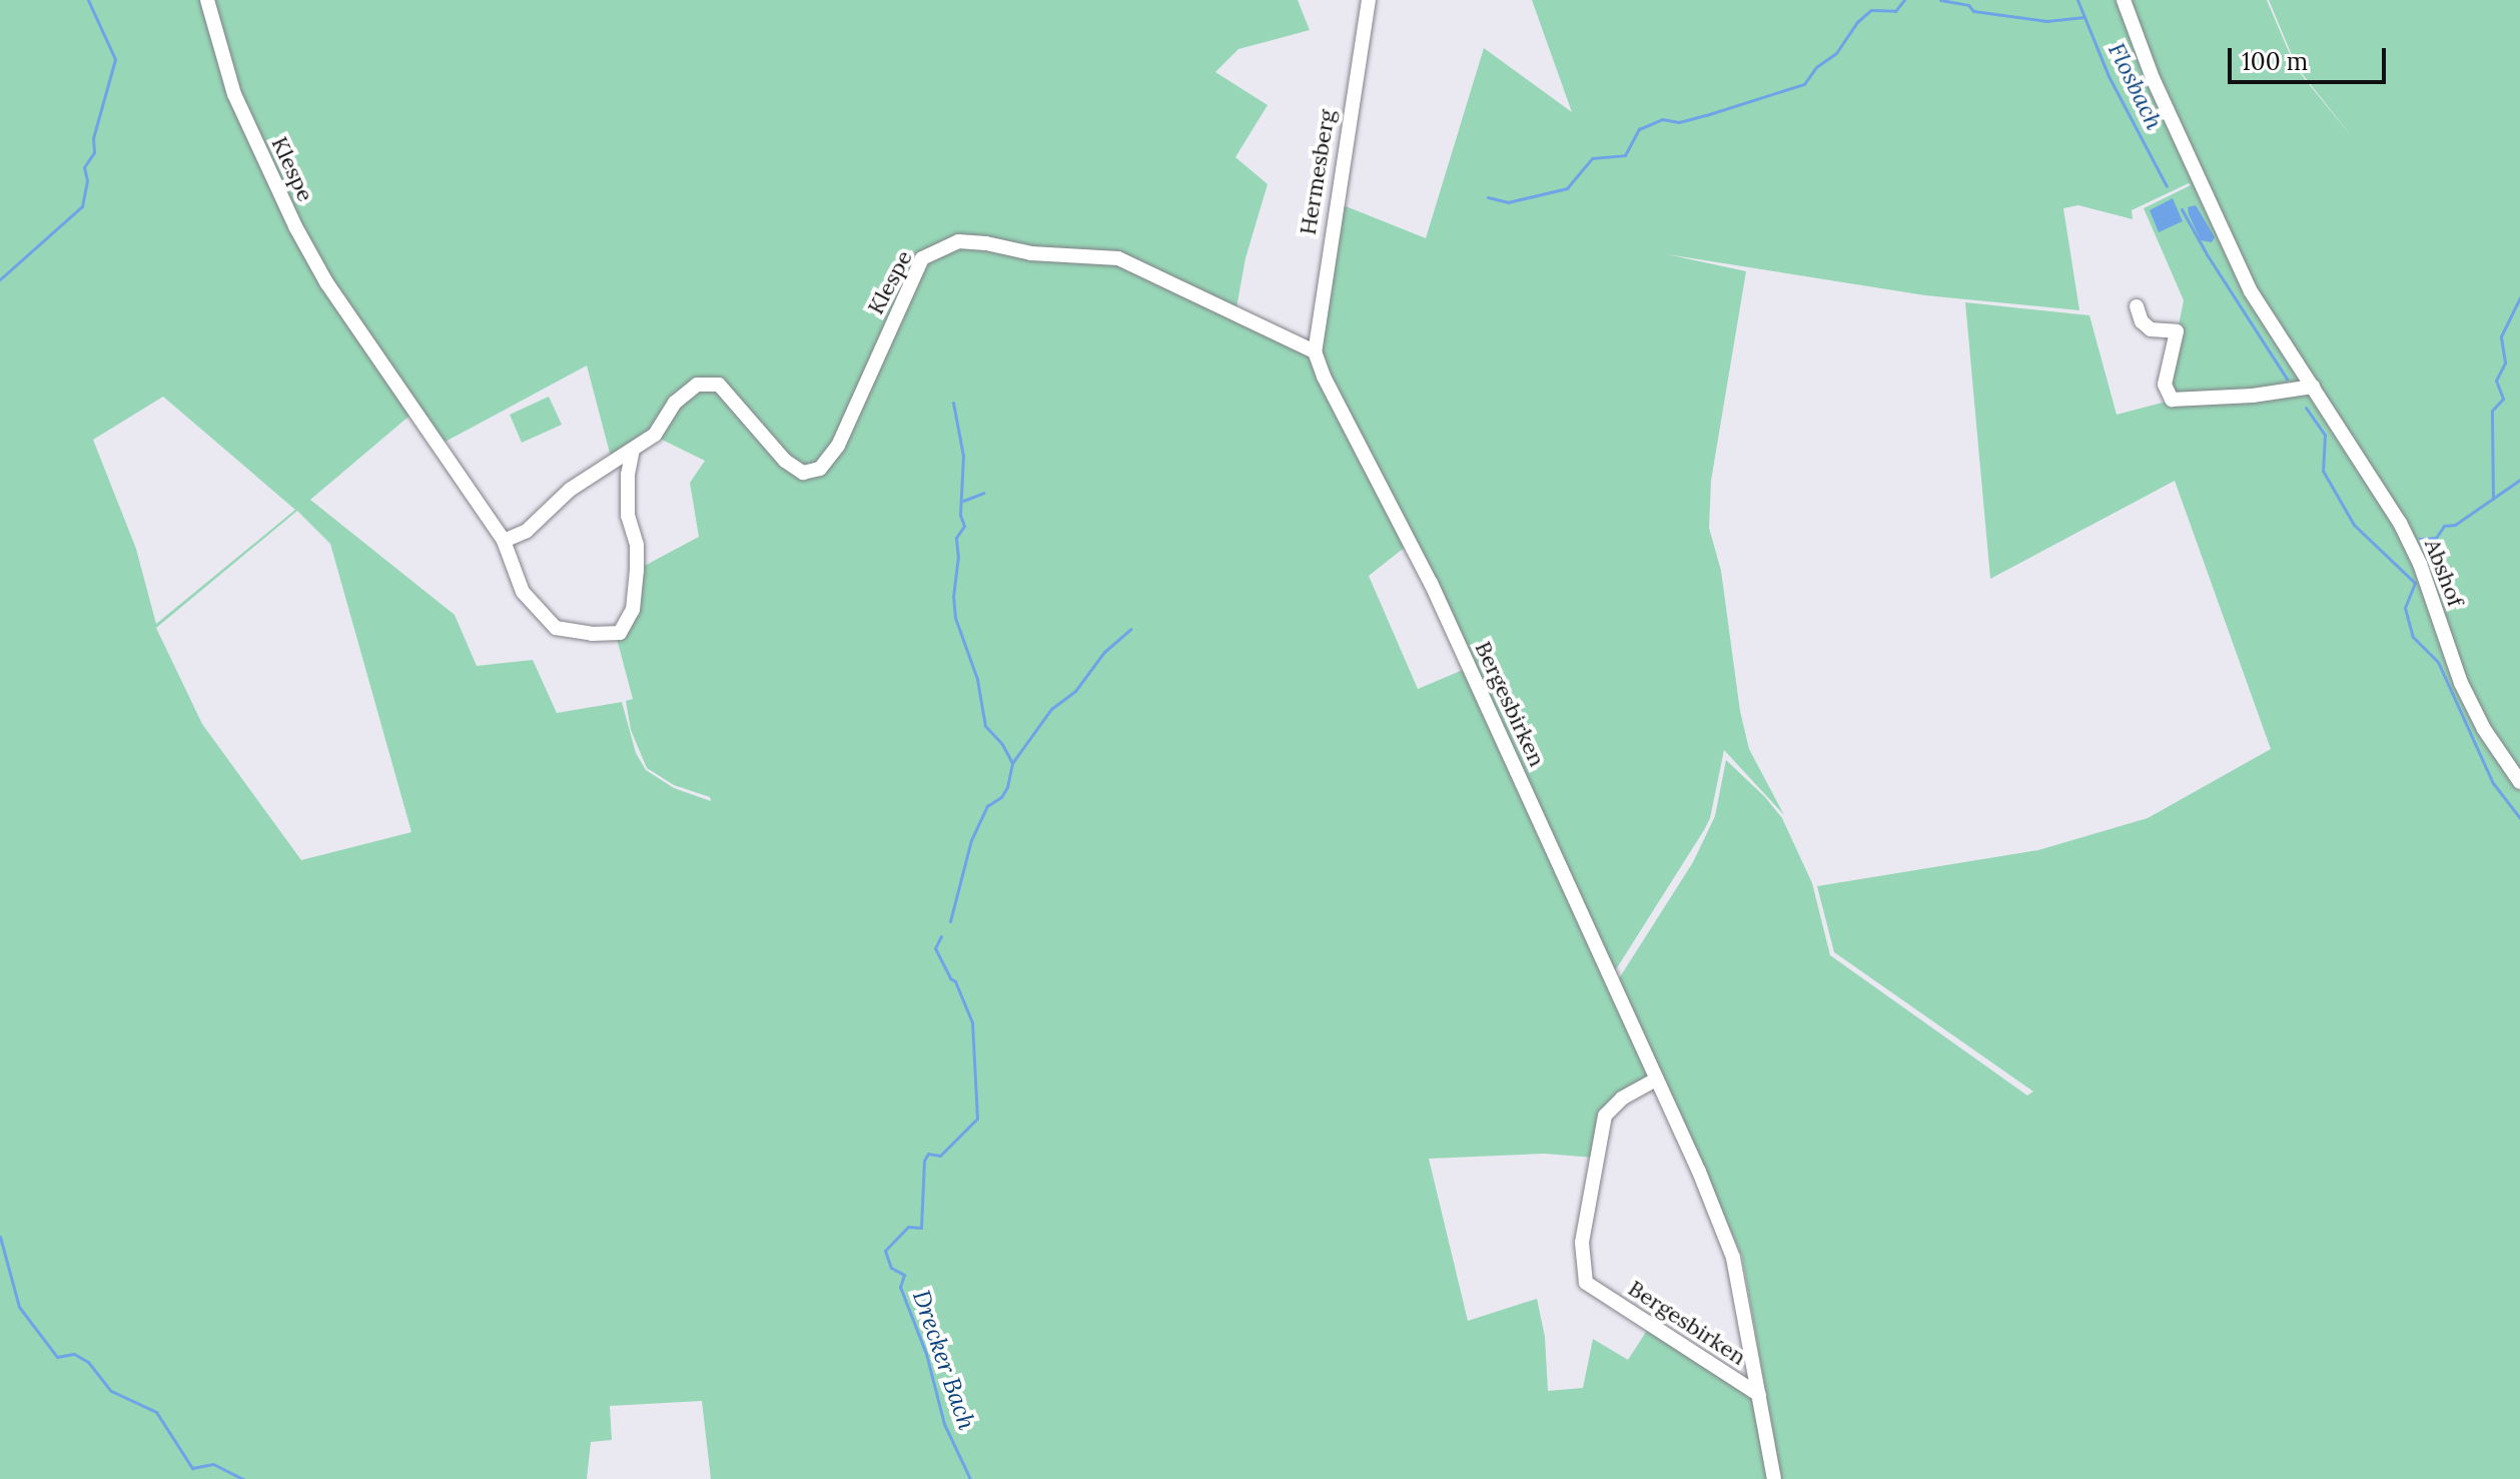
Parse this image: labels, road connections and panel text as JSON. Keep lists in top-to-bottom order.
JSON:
{
  "streets": {
    "street": [
      "Klespe",
      "Hermesberg",
      "Abshof",
      "Bergesbirken"
    ]
  },
  "crossings": [
    ["Klespe", "Hermesberg"],
    ["Klespe", "Bergesbirken"],
    ["Hermesberg", "Bergesbirken"]
  ],
  "water": ["Flosbach", "Drecker Bach"],
  "scale_bar": "100 m"
}
